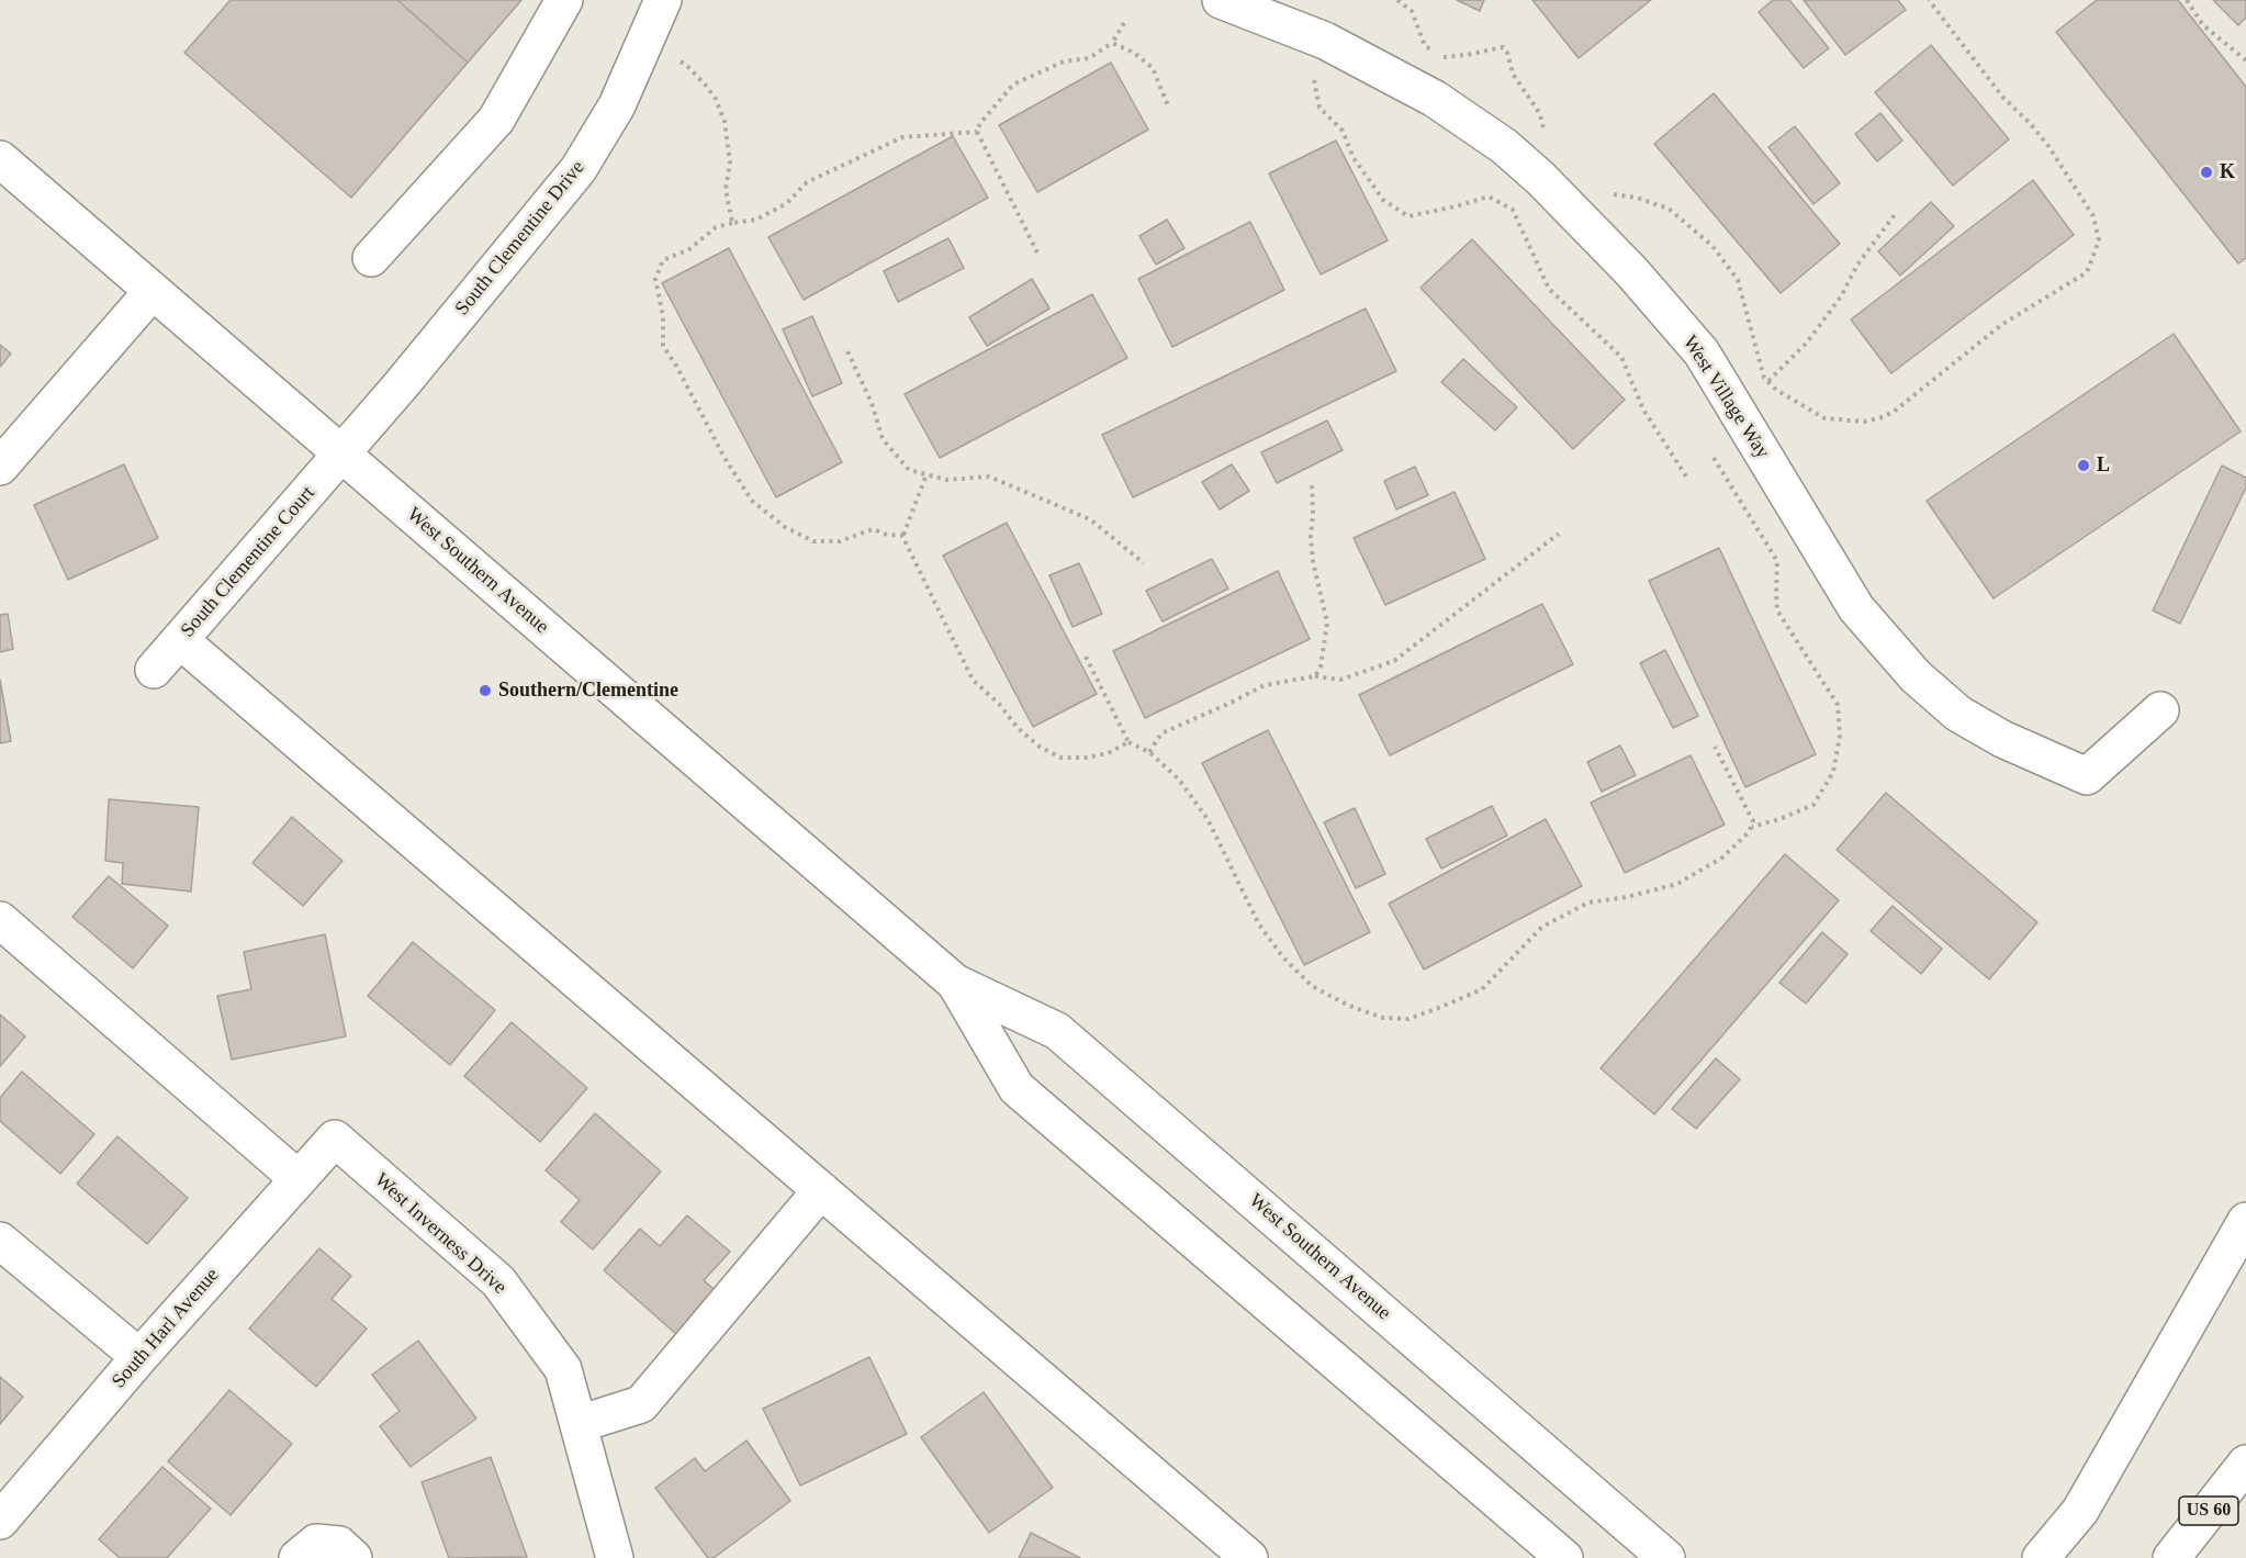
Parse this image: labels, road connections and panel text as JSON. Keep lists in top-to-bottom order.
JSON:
{
  "streets": {
    "main road": [
      "South Clementine Drive",
      "West Village Way",
      "South Clementine Court",
      "West Southern Avenue",
      "West Inverness Drive",
      "South Harl Avenue",
      "US 60"
    ]
  },
  "crossings": [
    ["South Clementine Drive", "South Clementine Court"],
    ["South Clementine Drive", "West Southern Avenue"],
    ["South Clementine Court", "West Southern Avenue"],
    ["West Inverness Drive", "South Harl Avenue"]
  ],
  "places": ["K", "L", "Southern/Clementine"]
}
